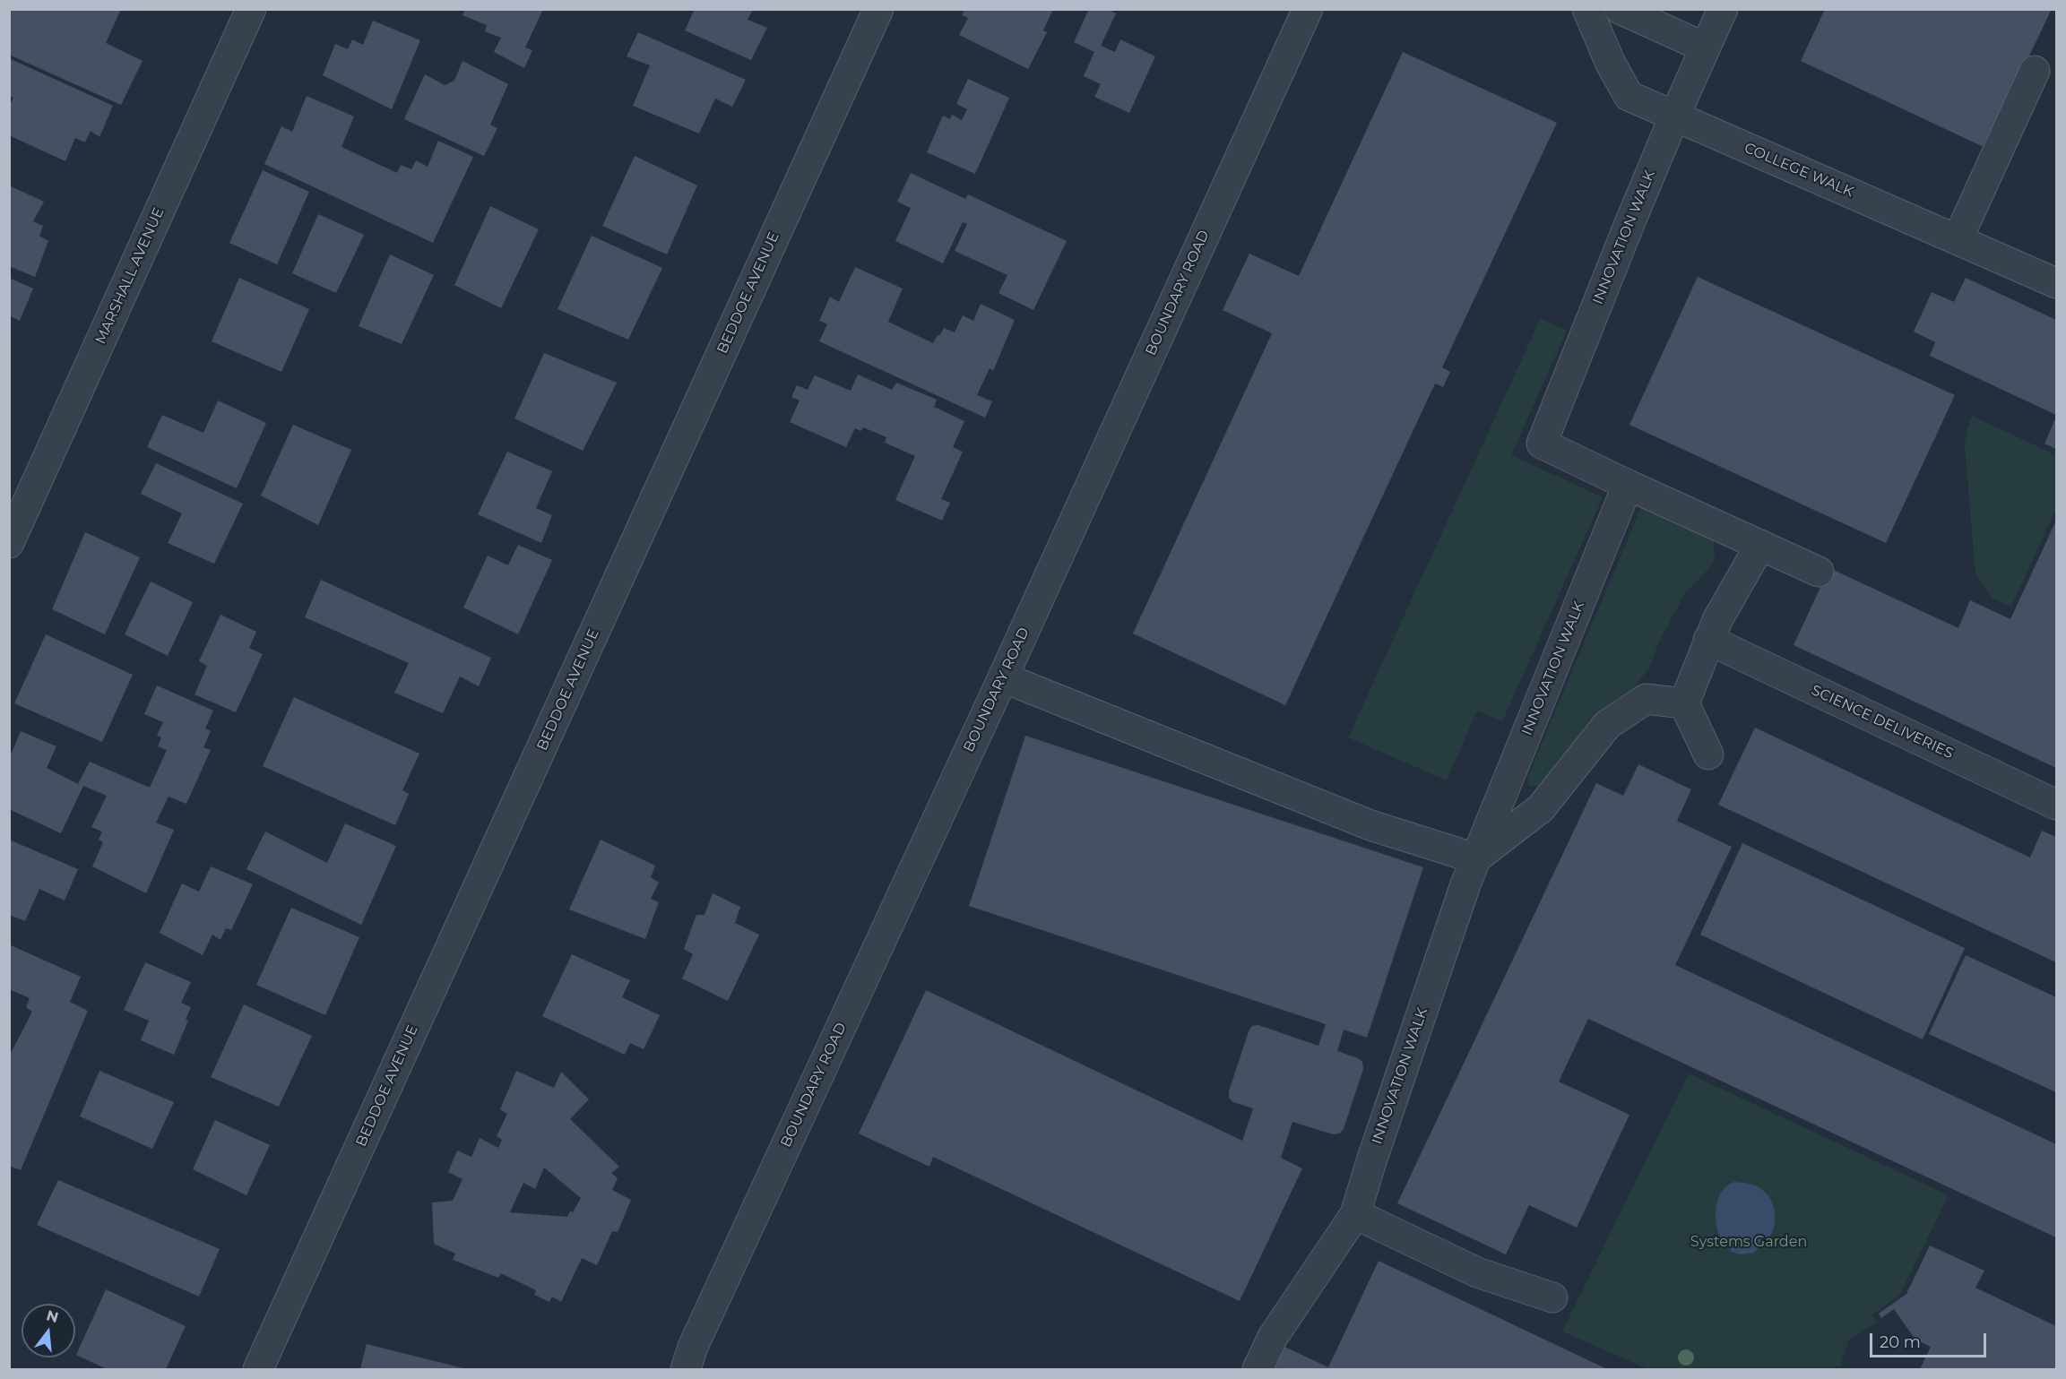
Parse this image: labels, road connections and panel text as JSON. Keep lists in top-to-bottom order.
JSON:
{
  "streets": {
    "street": [
      "COLLEGE WALK",
      "INNOVATION WALK",
      "MARSHALL AVENUE",
      "BEDDOE AVENUE",
      "BOUNDARY ROAD",
      "SCIENCE DELIVERIES"
    ]
  },
  "crossings": [
    ["COLLEGE WALK", "INNOVATION WALK"]
  ],
  "parks": ["Systems Garden"],
  "scale_bar": "20 m",
  "north": "top"
}
